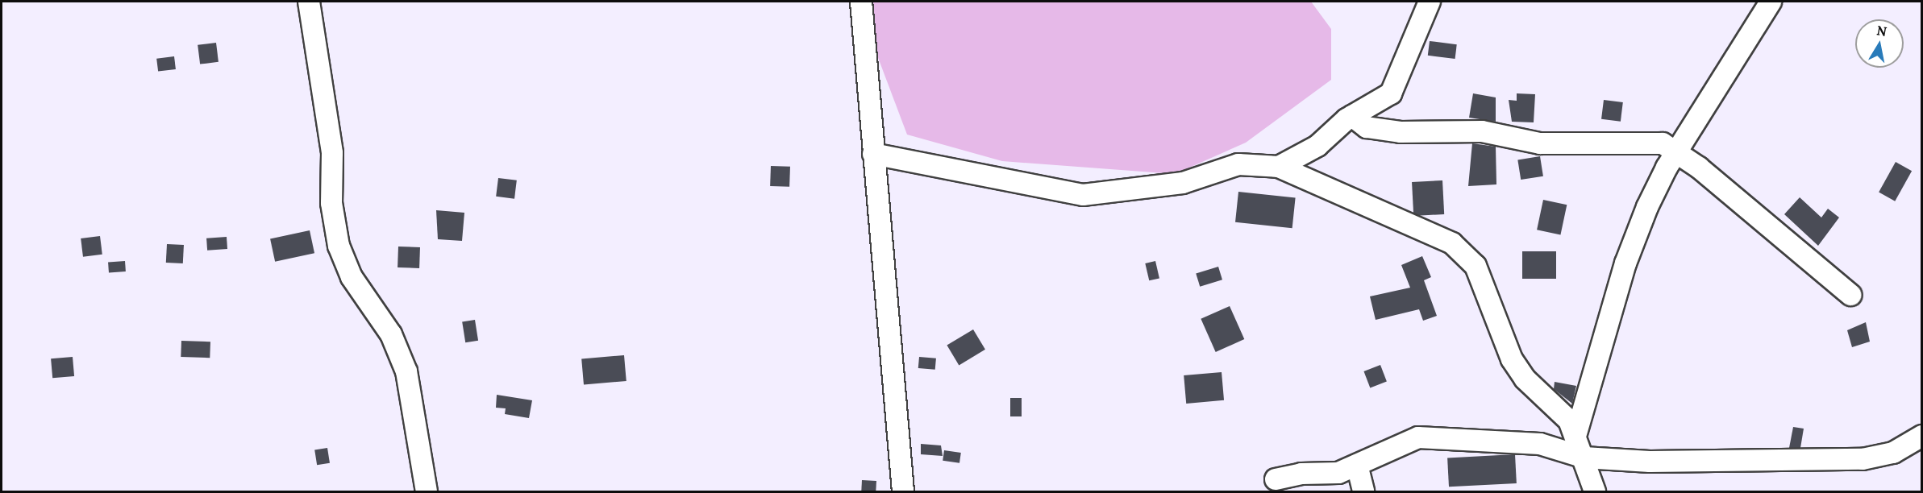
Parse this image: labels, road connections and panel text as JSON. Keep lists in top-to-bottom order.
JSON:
{
  "north": "top"
}
